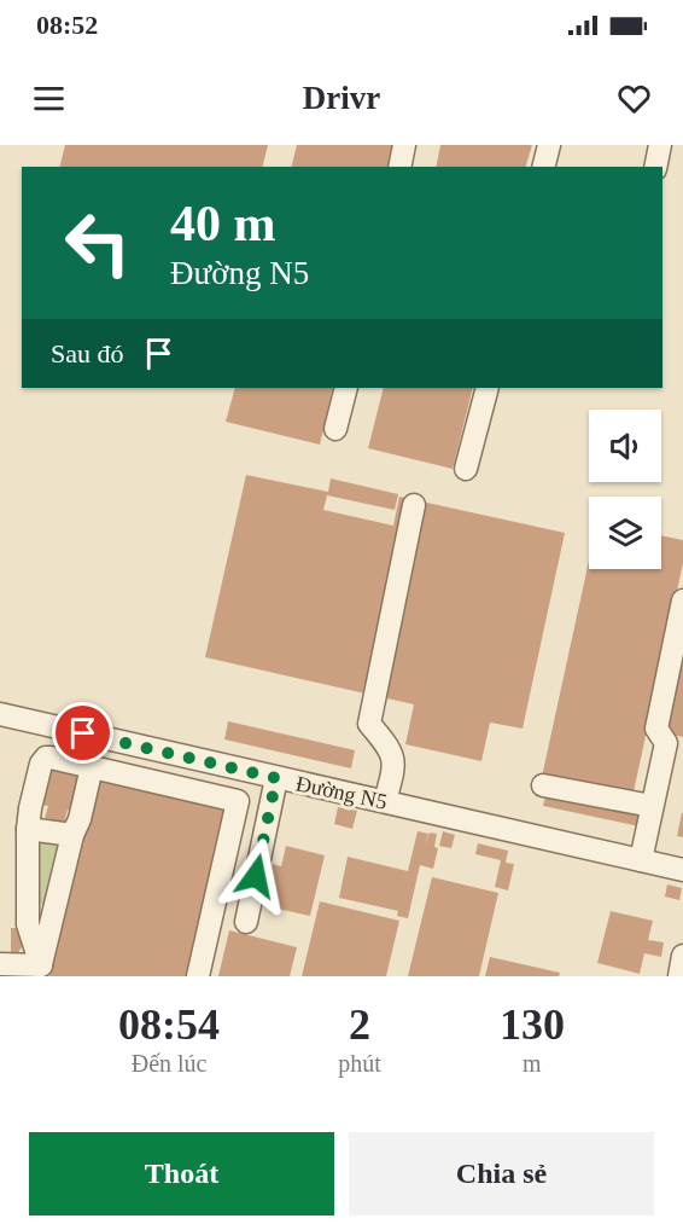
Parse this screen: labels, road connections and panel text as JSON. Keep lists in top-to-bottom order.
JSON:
{
  "streets": {
    "street": ["Đường N5"]
  },
  "page": {
    "status": "08:52",
    "header": "Drivr",
    "turn": ["40 m", "Đường N5"],
    "then": "Sau đó",
    "eta": [
      "08:54",
      "Đến lúc",
      "2",
      "phút",
      "130",
      "m"
    ],
    "buttons": ["Thoát", "Chia sẻ"]
  }
}
